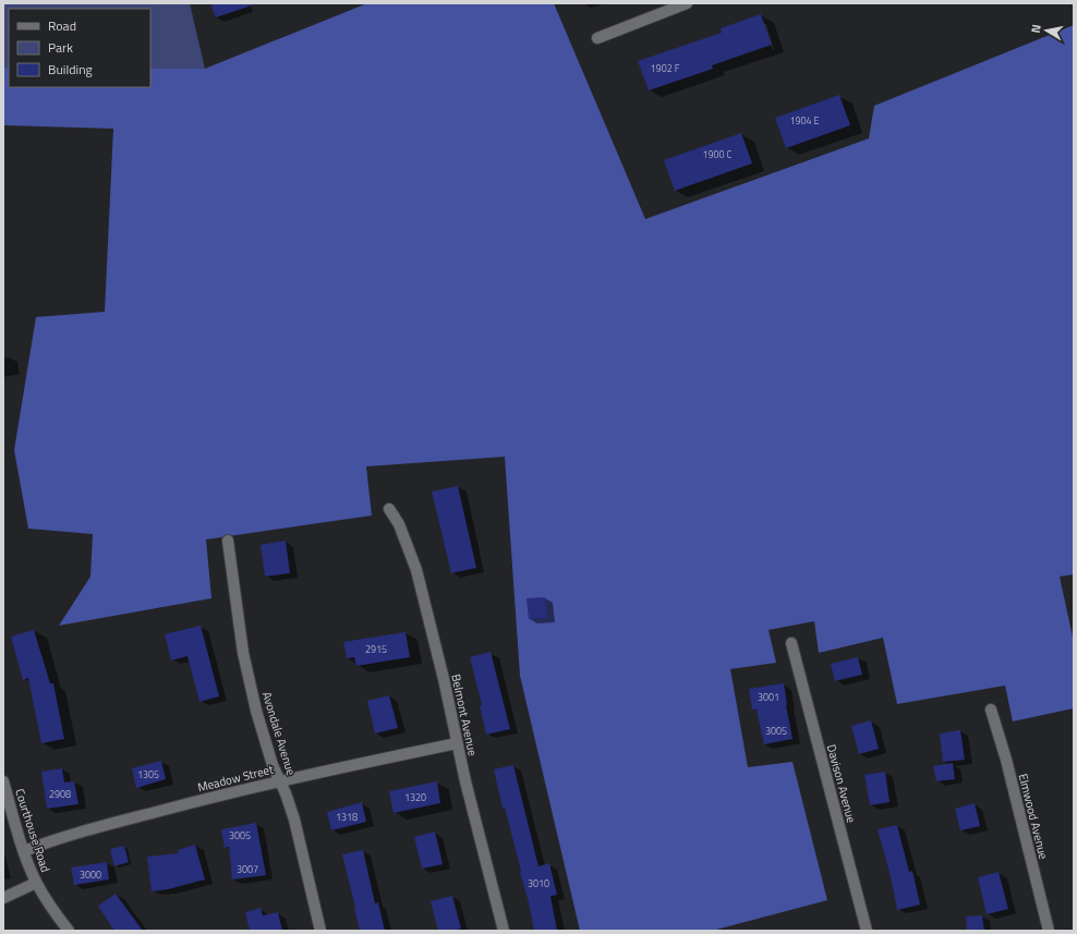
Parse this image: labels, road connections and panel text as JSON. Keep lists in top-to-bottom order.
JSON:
{
  "streets": {
    "street": [
      "Belmont Avenue",
      "Avondale Avenue",
      "Meadow Street",
      "Davison Avenue",
      "Elmwood Avenue",
      "Courthouse Road"
    ]
  },
  "crossings": [
    ["Belmont Avenue", "Meadow Street"],
    ["Avondale Avenue", "Meadow Street"],
    ["Meadow Street", "Courthouse Road"]
  ],
  "house_numbers": [
    "1902 F",
    "1904 E",
    "1900 C",
    "2915",
    "3001",
    "3005",
    "1305",
    "2908",
    "1320",
    "1318",
    "3005",
    "3007",
    "3000",
    "3010"
  ],
  "legend": ["Road", "Park", "Building"],
  "north": "left"
}
